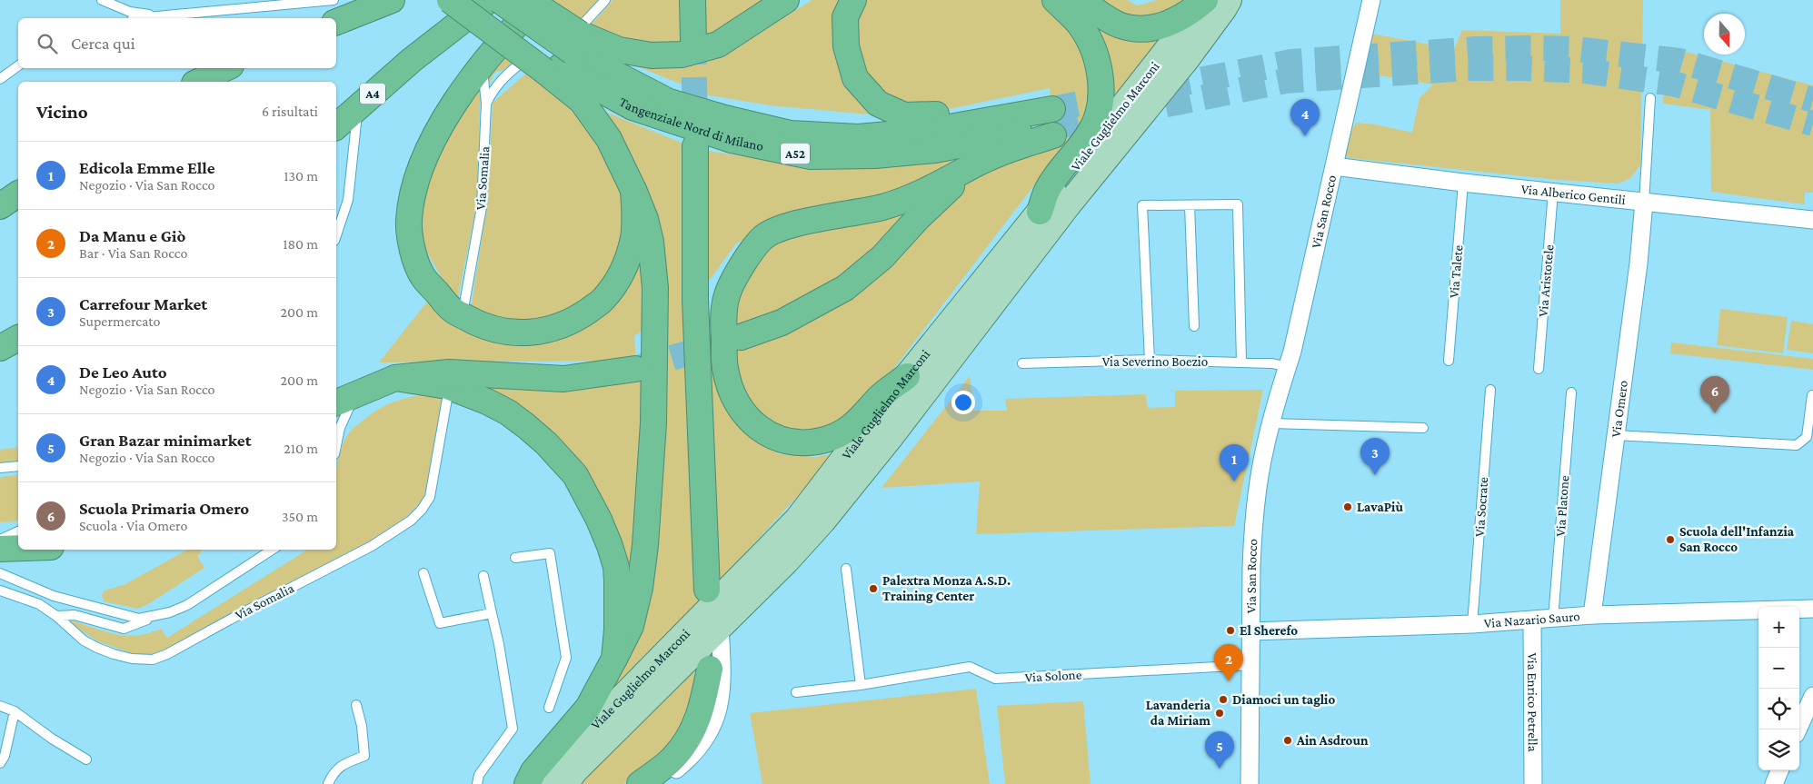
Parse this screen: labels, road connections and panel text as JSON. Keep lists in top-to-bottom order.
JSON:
{
  "streets": {
    "highway": ["A4", "Tangenziale Nord di Milano", "A52"],
    "main road": ["Viale Guglielmo Marconi"],
    "street": [
      "Via Alberico Gentili",
      "Via San Rocco",
      "Via Omero",
      "Via Nazario Sauro",
      "Via Enrico Petrella"
    ],
    "lane": [
      "Via Somalia",
      "Via Talete",
      "Via Aristotele",
      "Via Severino Boezio",
      "Via Platone",
      "Via Socrate",
      "Via Solone"
    ]
  },
  "crossings": [
    ["Via Alberico Gentili", "Via San Rocco"],
    ["Via Alberico Gentili", "Via Talete"],
    ["Via Alberico Gentili", "Via Aristotele"],
    ["Via Alberico Gentili", "Via Omero"],
    ["Via San Rocco", "Via Severino Boezio"],
    ["Via San Rocco", "Via Nazario Sauro"],
    ["Via San Rocco", "Via Solone"],
    ["Via Omero", "Via Nazario Sauro"],
    ["Via Platone", "Via Nazario Sauro"],
    ["Via Socrate", "Via Nazario Sauro"],
    ["Via Nazario Sauro", "Via Enrico Petrella"]
  ],
  "places": [
    "LavaPiù",
    "Scuola dell'Infanzia San Rocco",
    "Palextra Monza A.S.D. Training Center",
    "El Sherefo",
    "Diamoci un taglio",
    "Lavanderia da Miriam",
    "Ain Asdroun"
  ],
  "north": "bottom",
  "page": {
    "search": "Cerca qui",
    "heading": ["Vicino", "6 risultati"],
    "pins": [
      "4",
      "6",
      "3",
      "1",
      "2",
      "5"
    ],
    "list": [
      {
        "mark": "1",
        "name": "Edicola Emme Elle",
        "note": "Negozio · Via San Rocco",
        "value": "130 m"
      },
      {
        "mark": "2",
        "name": "Da Manu e Giò",
        "note": "Bar · Via San Rocco",
        "value": "180 m"
      },
      {
        "mark": "3",
        "name": "Carrefour Market",
        "note": "Supermercato",
        "value": "200 m"
      },
      {
        "mark": "4",
        "name": "De Leo Auto",
        "note": "Negozio · Via San Rocco",
        "value": "200 m"
      },
      {
        "mark": "5",
        "name": "Gran Bazar minimarket",
        "note": "Negozio · Via San Rocco",
        "value": "210 m"
      },
      {
        "mark": "6",
        "name": "Scuola Primaria Omero",
        "note": "Scuola · Via Omero",
        "value": "350 m"
      }
    ],
    "map_buttons": ["+", "−"]
  }
}
